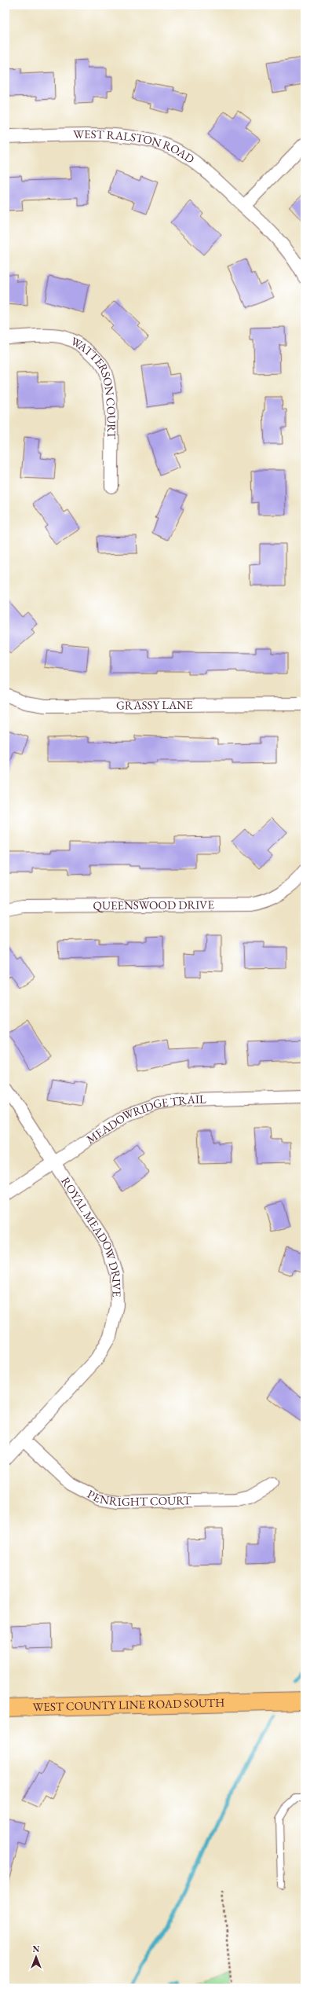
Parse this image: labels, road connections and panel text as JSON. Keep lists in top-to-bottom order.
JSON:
{
  "streets": {
    "main road": ["WEST COUNTY LINE ROAD SOUTH"],
    "street": [
      "WEST RALSTON ROAD",
      "WATTERSON COURT",
      "GRASSY LANE",
      "QUEENSWOOD DRIVE",
      "MEADOWRIDGE TRAIL",
      "ROYAL MEADOW DRIVE",
      "PENRIGHT COURT"
    ]
  },
  "crossings": [
    ["MEADOWRIDGE TRAIL", "ROYAL MEADOW DRIVE"],
    ["ROYAL MEADOW DRIVE", "PENRIGHT COURT"]
  ],
  "north": "top"
}
